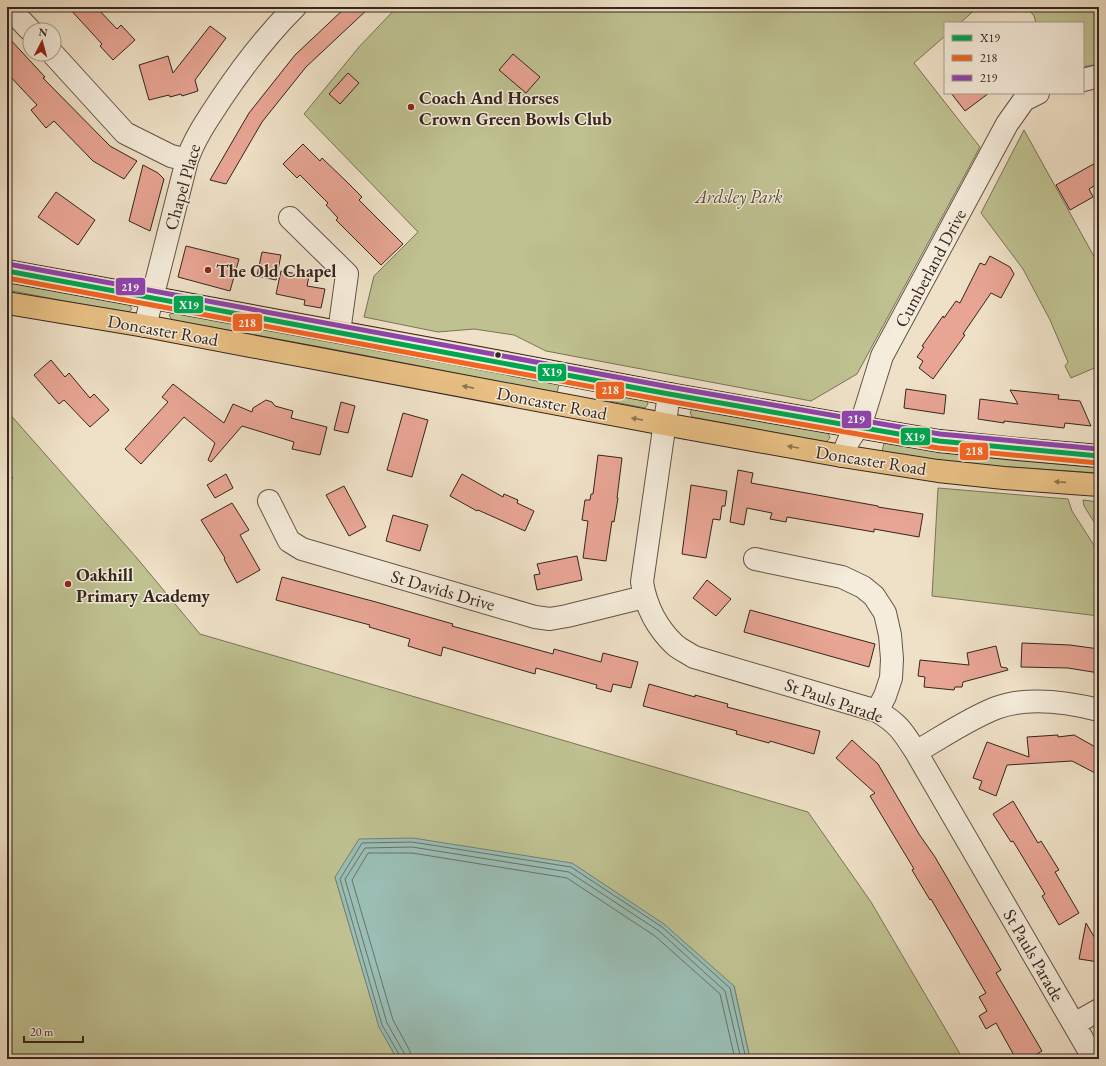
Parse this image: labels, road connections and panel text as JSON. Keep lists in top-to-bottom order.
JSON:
{
  "streets": {
    "highway": ["Doncaster Road"],
    "street": [
      "Chapel Place",
      "Cumberland Drive",
      "St Davids Drive",
      "St Pauls Parade"
    ]
  },
  "crossings": [
    ["Chapel Place", "Doncaster Road"],
    ["Cumberland Drive", "Doncaster Road"],
    ["Doncaster Road", "St Pauls Parade"],
    ["St Davids Drive", "St Pauls Parade"]
  ],
  "parks": ["Ardsley Park"],
  "places": ["Coach And Horses Crown Green Bowls Club", "The Old Chapel", "Oakhill Primary Academy"],
  "lines": ["transit line 219", "transit line X19", "transit line 218"],
  "legend": ["X19", "218", "219"],
  "scale_bar": "20 m",
  "north": "top"
}
